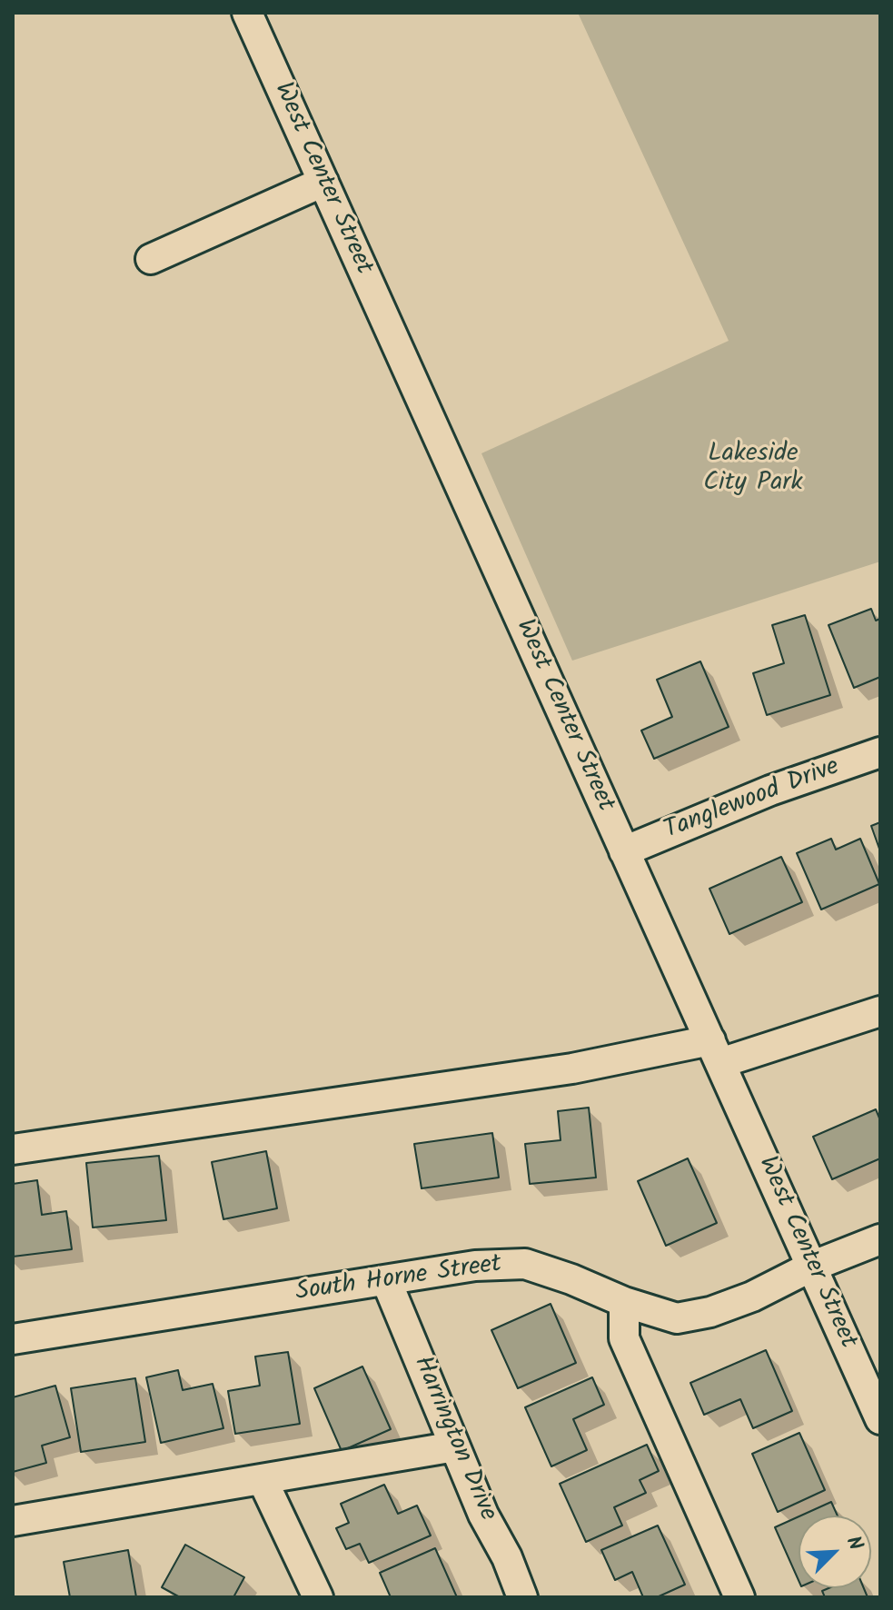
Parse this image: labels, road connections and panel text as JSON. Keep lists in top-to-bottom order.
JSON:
{
  "streets": {
    "street": [
      "West Center Street",
      "Tanglewood Drive",
      "South Horne Street",
      "Harrington Drive"
    ]
  },
  "crossings": [
    ["West Center Street", "Tanglewood Drive"],
    ["West Center Street", "South Horne Street"],
    ["South Horne Street", "Harrington Drive"]
  ],
  "parks": ["Lakeside City Park"],
  "north": "top right"
}
